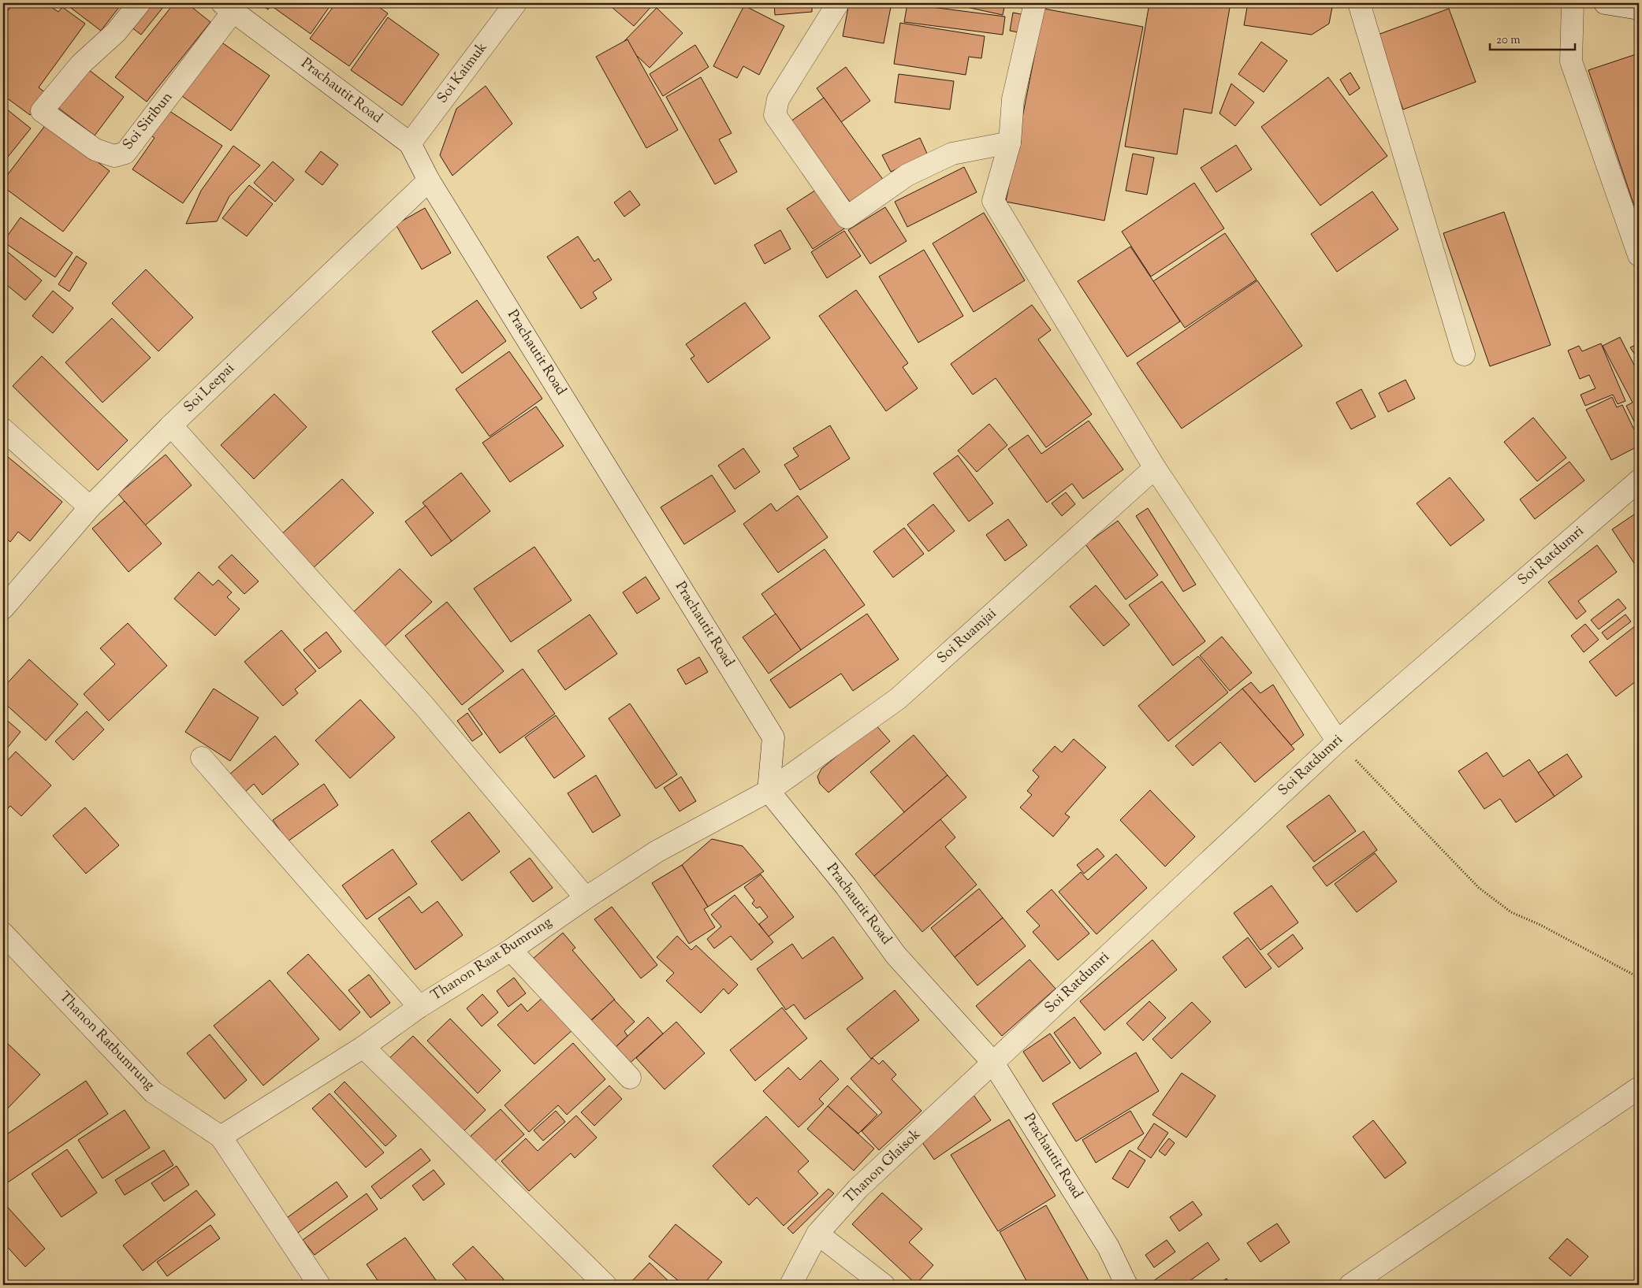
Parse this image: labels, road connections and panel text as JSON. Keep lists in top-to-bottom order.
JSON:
{
  "streets": {
    "street": [
      "Soi Kaimuk",
      "Prachautit Road",
      "Soi Siribun",
      "Soi Leepai",
      "Soi Ratdumri",
      "Soi Ruamjai",
      "Thanon Raat Bumrung",
      "Thanon Ratbumrung",
      "Thanon Glaisok"
    ]
  },
  "crossings": [
    ["Soi Kaimuk", "Prachautit Road"],
    ["Prachautit Road", "Soi Siribun"],
    ["Prachautit Road", "Soi Leepai"],
    ["Prachautit Road", "Soi Ratdumri"],
    ["Prachautit Road", "Soi Ruamjai"],
    ["Prachautit Road", "Thanon Raat Bumrung"],
    ["Prachautit Road", "Thanon Glaisok"],
    ["Soi Ratdumri", "Thanon Glaisok"],
    ["Soi Ruamjai", "Thanon Raat Bumrung"],
    ["Thanon Raat Bumrung", "Thanon Ratbumrung"]
  ],
  "scale_bar": "20 m"
}
